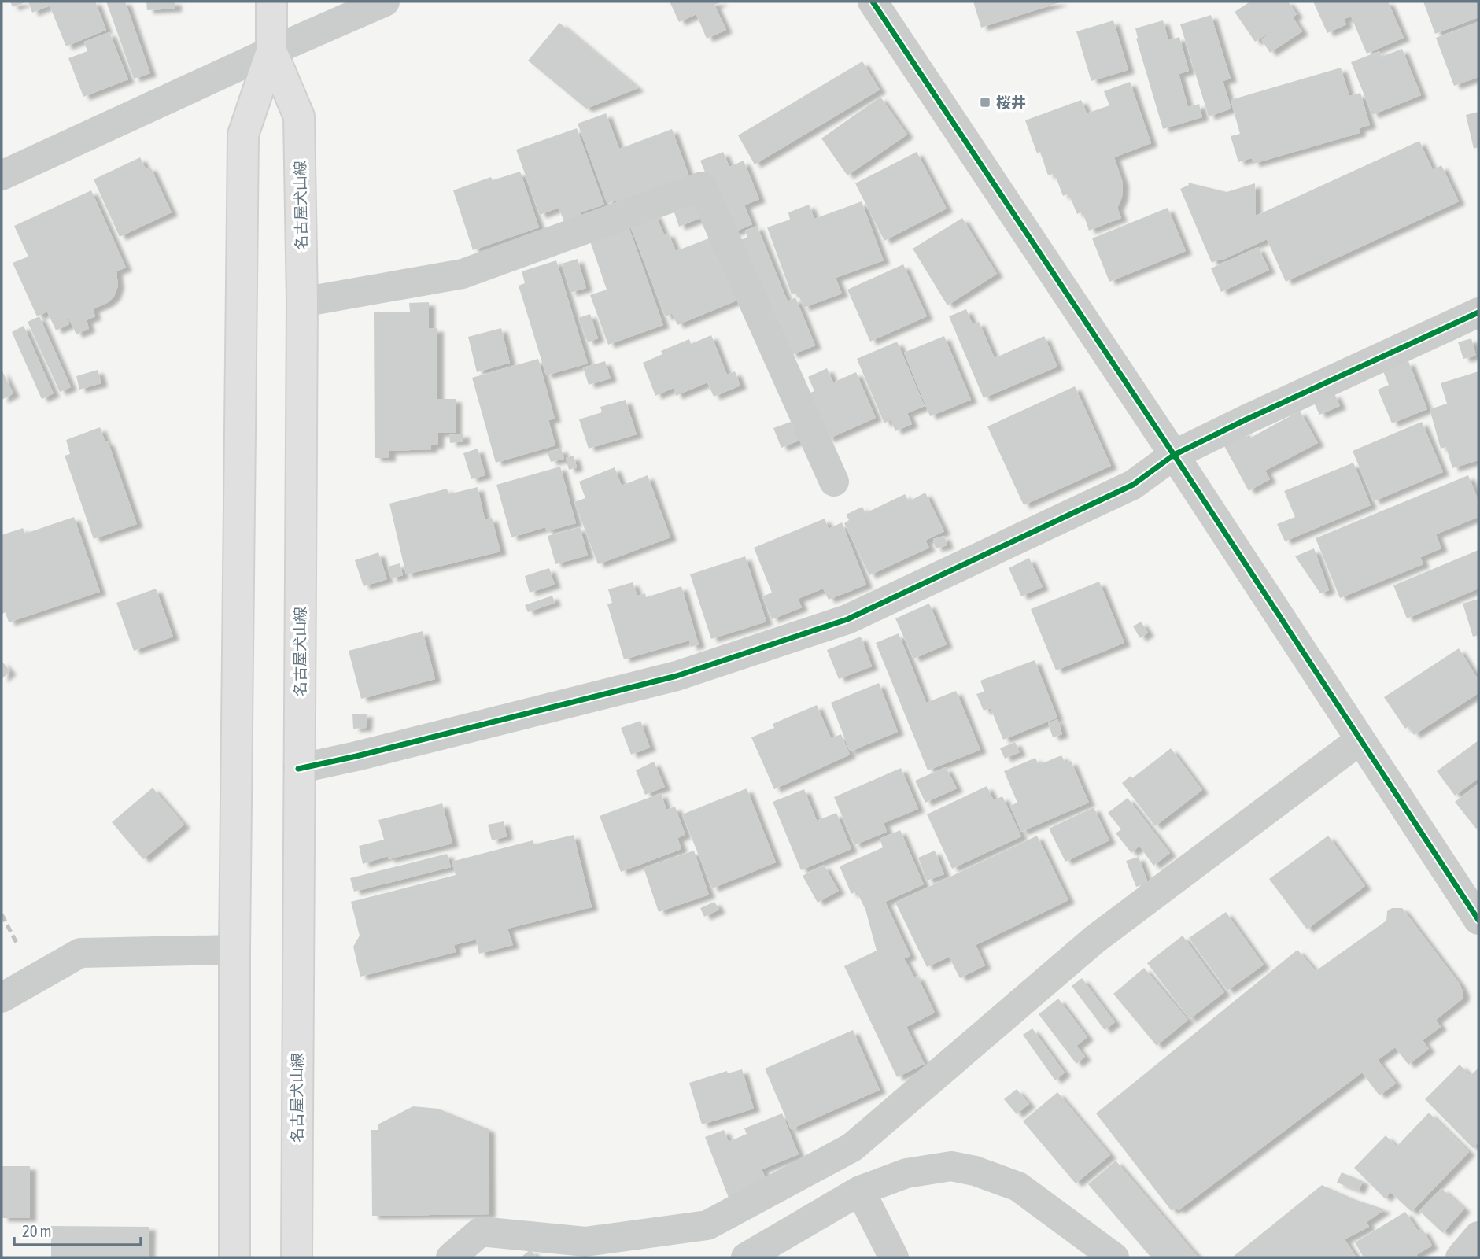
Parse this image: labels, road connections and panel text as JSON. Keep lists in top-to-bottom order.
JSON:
{
  "streets": {
    "main road": ["名古屋犬山線"]
  },
  "places": {
    "transit": ["桜井"]
  },
  "scale_bar": "20 m"
}
